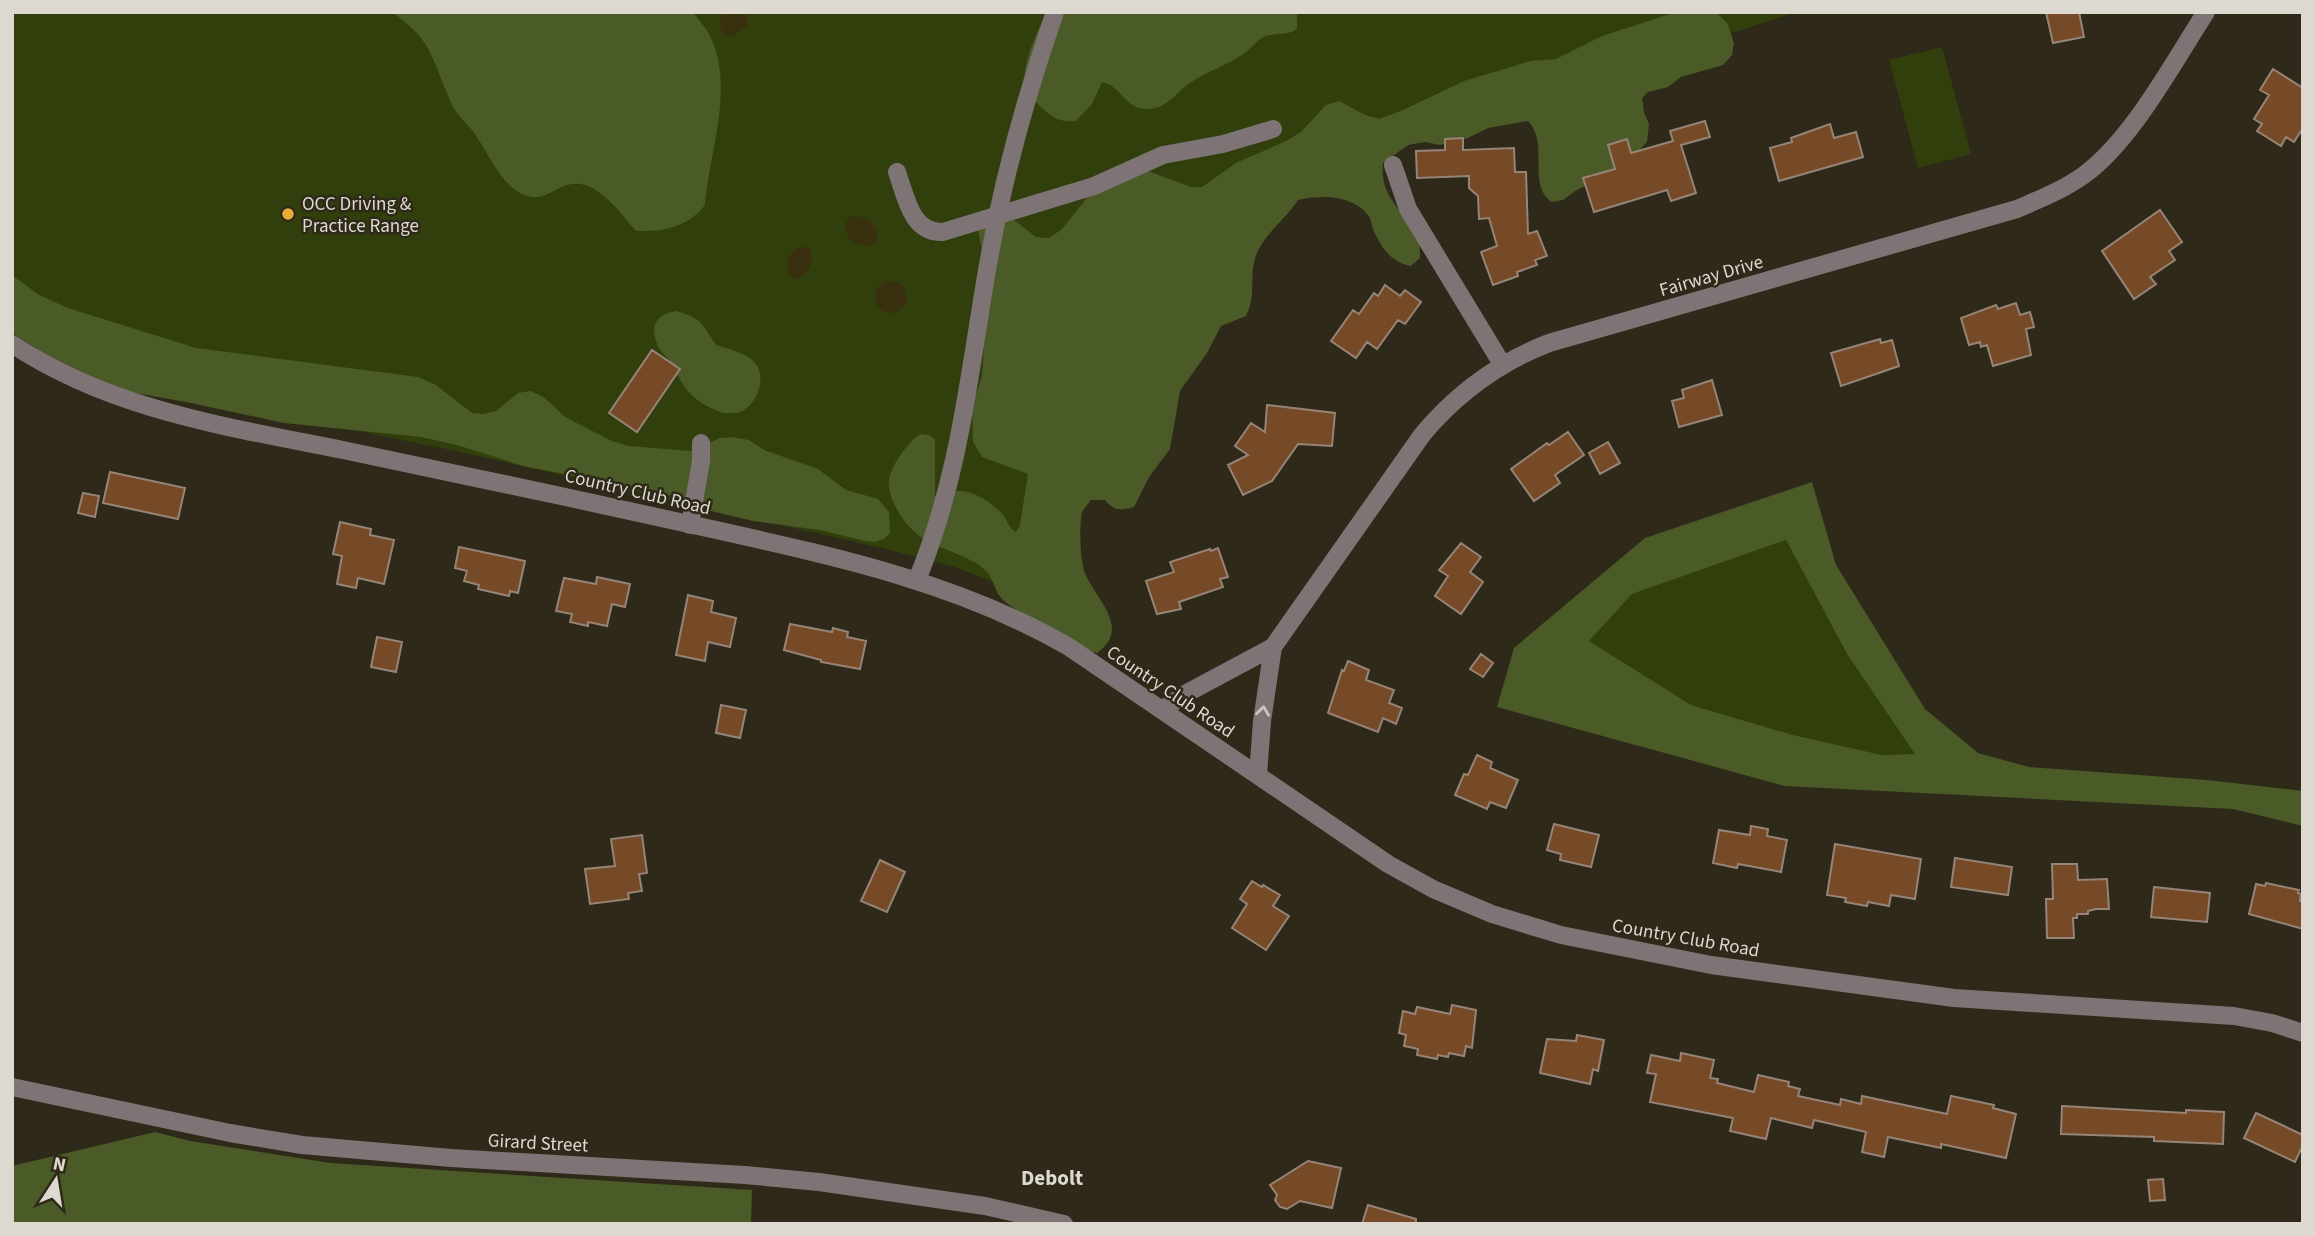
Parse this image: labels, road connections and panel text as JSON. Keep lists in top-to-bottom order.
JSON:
{
  "streets": {
    "street": ["Fairway Drive", "Country Club Road", "Girard Street"]
  },
  "crossings": [
    ["Fairway Drive", "Country Club Road"]
  ],
  "districts": ["Debolt"],
  "places": ["OCC Driving & Practice Range"],
  "north": "top"
}
